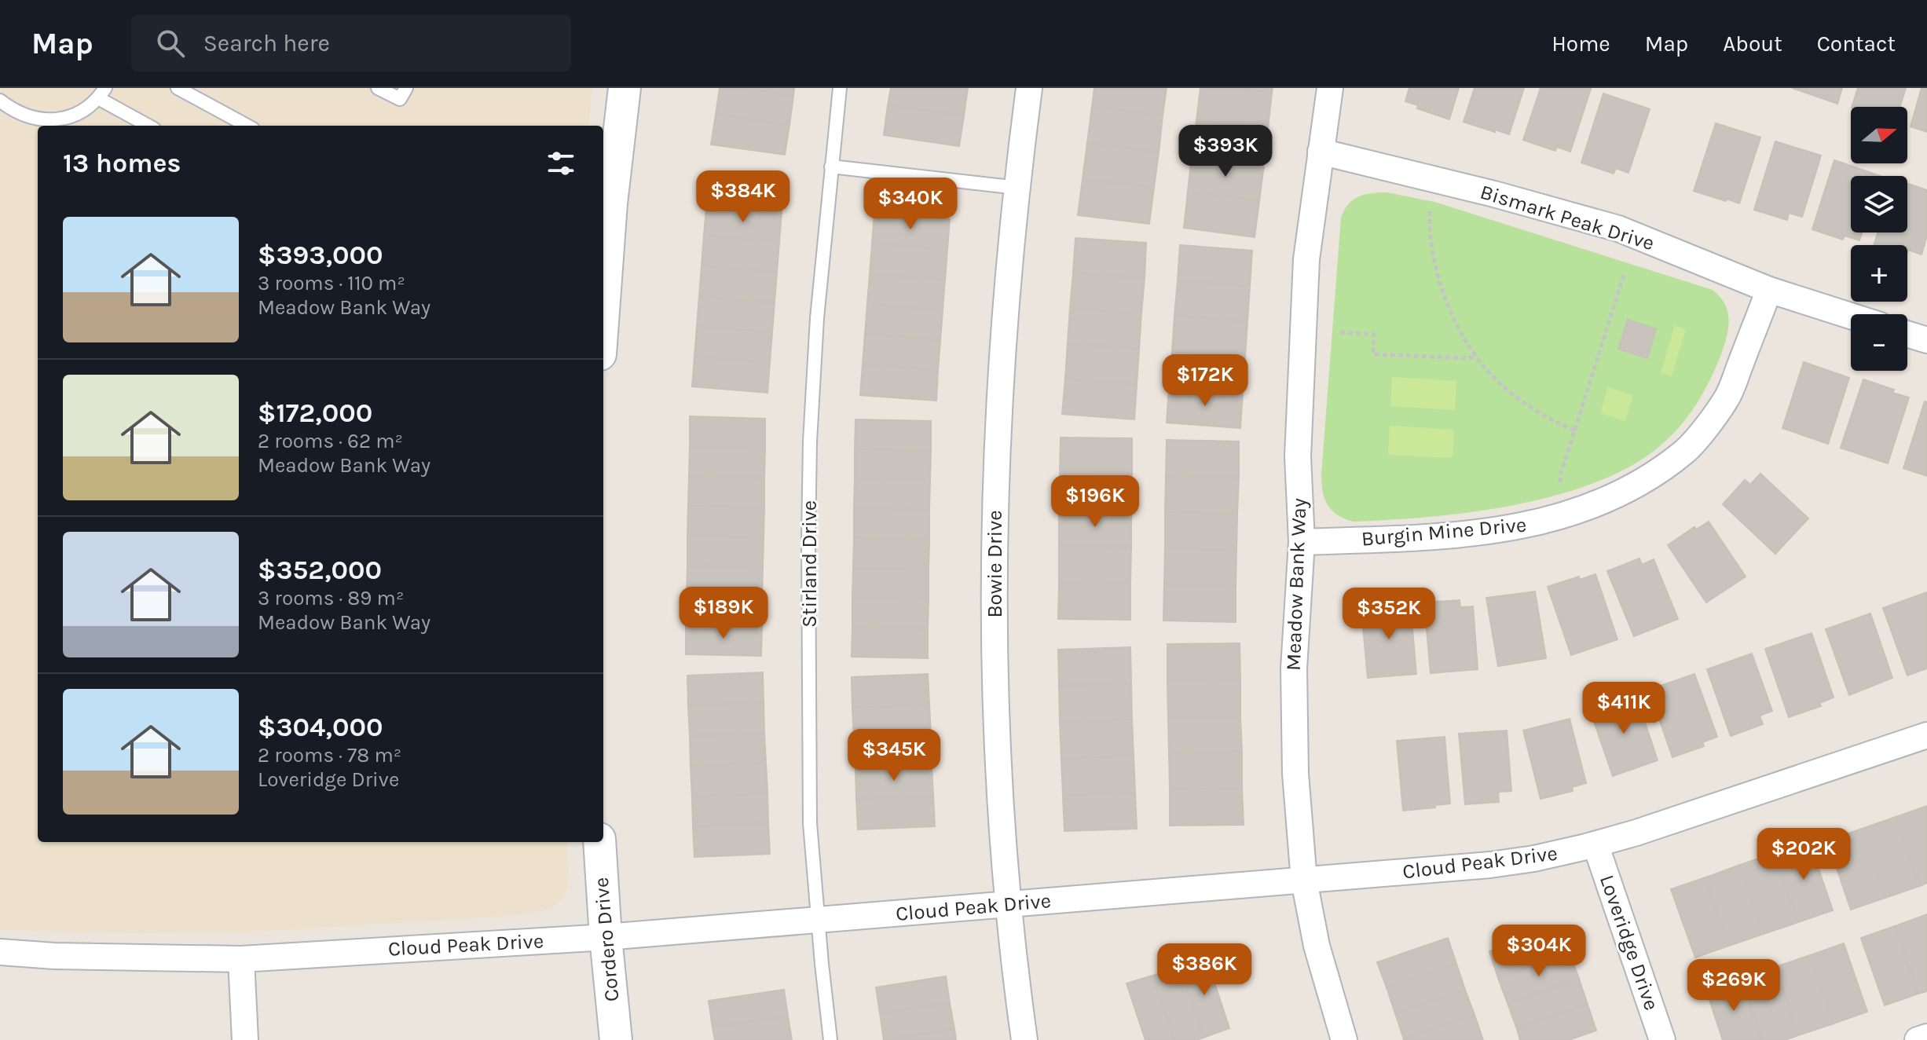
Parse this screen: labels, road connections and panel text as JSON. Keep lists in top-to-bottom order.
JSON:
{
  "streets": {
    "street": [
      "Bismark Peak Drive",
      "Burgin Mine Drive",
      "Bowie Drive",
      "Meadow Bank Way",
      "Cloud Peak Drive",
      "Cordero Drive",
      "Loveridge Drive"
    ],
    "lane": ["Stirland Drive"]
  },
  "crossings": [
    ["Bismark Peak Drive", "Burgin Mine Drive"],
    ["Bismark Peak Drive", "Meadow Bank Way"],
    ["Burgin Mine Drive", "Meadow Bank Way"],
    ["Stirland Drive", "Cloud Peak Drive"],
    ["Bowie Drive", "Cloud Peak Drive"],
    ["Meadow Bank Way", "Cloud Peak Drive"],
    ["Cloud Peak Drive", "Cordero Drive"],
    ["Cloud Peak Drive", "Loveridge Drive"]
  ],
  "north": "right",
  "page": {
    "header": "Map",
    "search": "Search here",
    "nav": [
      "Home",
      "Map",
      "About",
      "Contact"
    ],
    "map_buttons": ["+", "−"],
    "price": [
      "$393K",
      "$384K",
      "$340K",
      "$172K",
      "$196K",
      "$189K",
      "$352K",
      "$411K",
      "$345K",
      "$202K",
      "$304K",
      "$386K",
      "$269K"
    ],
    "heading": "13 homes",
    "list": [
      {
        "name": "$393,000",
        "note": "3 rooms · 110 m² · Meadow Bank Way"
      },
      {
        "name": "$172,000",
        "note": "2 rooms · 62 m² · Meadow Bank Way"
      },
      {
        "name": "$352,000",
        "note": "3 rooms · 89 m² · Meadow Bank Way"
      },
      {
        "name": "$304,000",
        "note": "2 rooms · 78 m² · Loveridge Drive"
      }
    ]
  }
}
